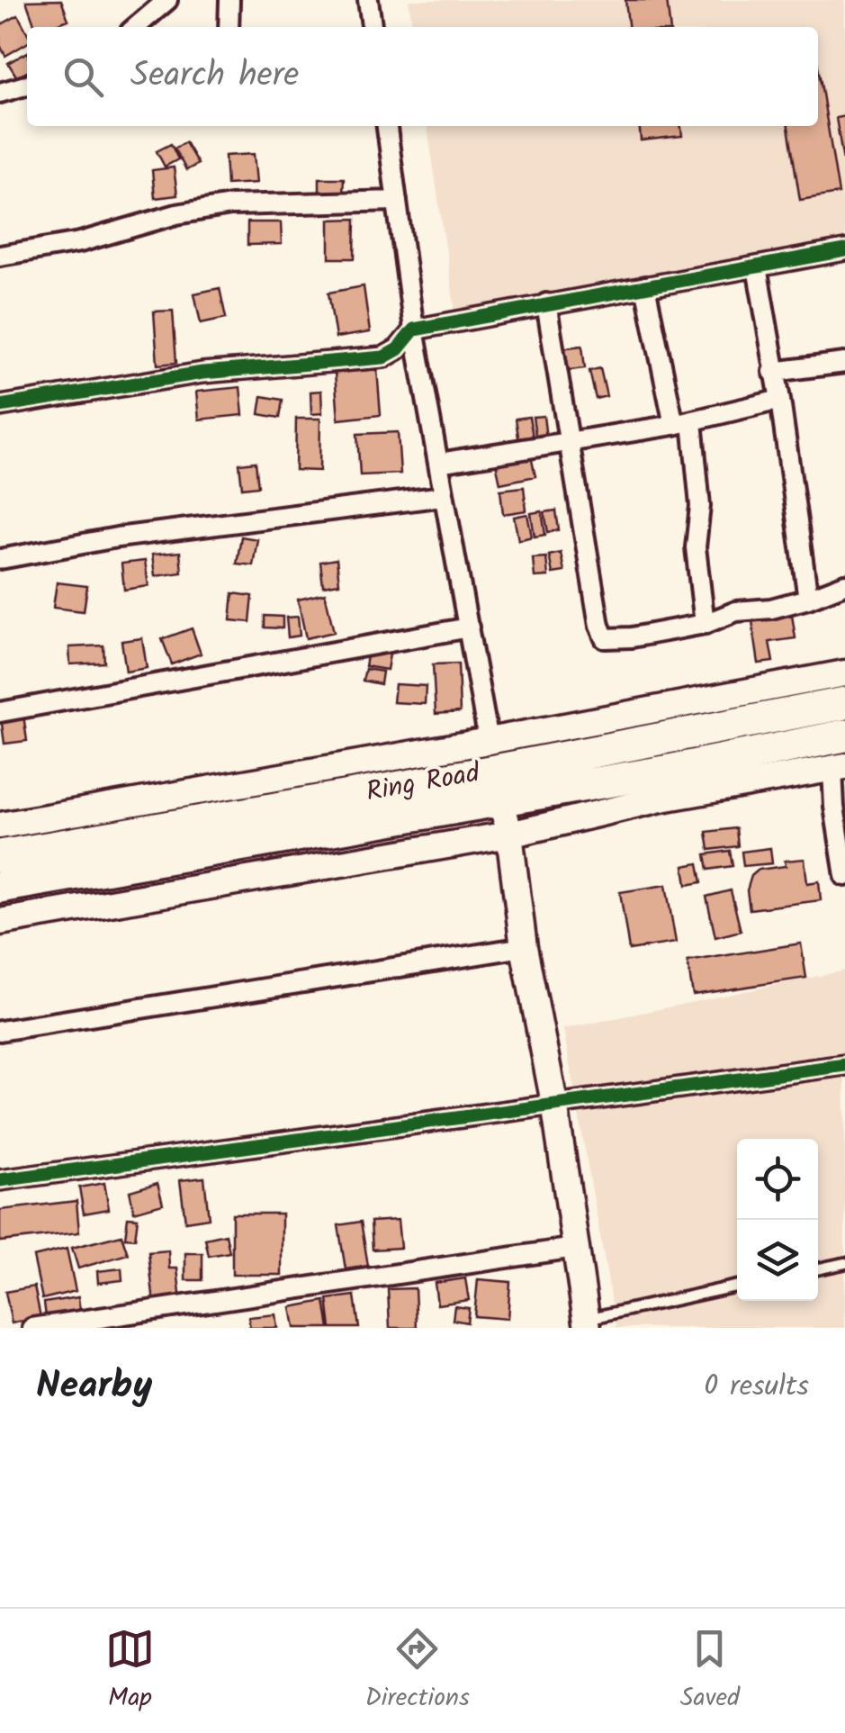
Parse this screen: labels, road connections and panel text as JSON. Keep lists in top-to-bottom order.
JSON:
{
  "streets": {
    "highway": ["Ring Road"]
  },
  "page": {
    "search": "Search here",
    "heading": ["Nearby", "0 results"],
    "nav": ["Map", "Directions", "Saved"]
  }
}
